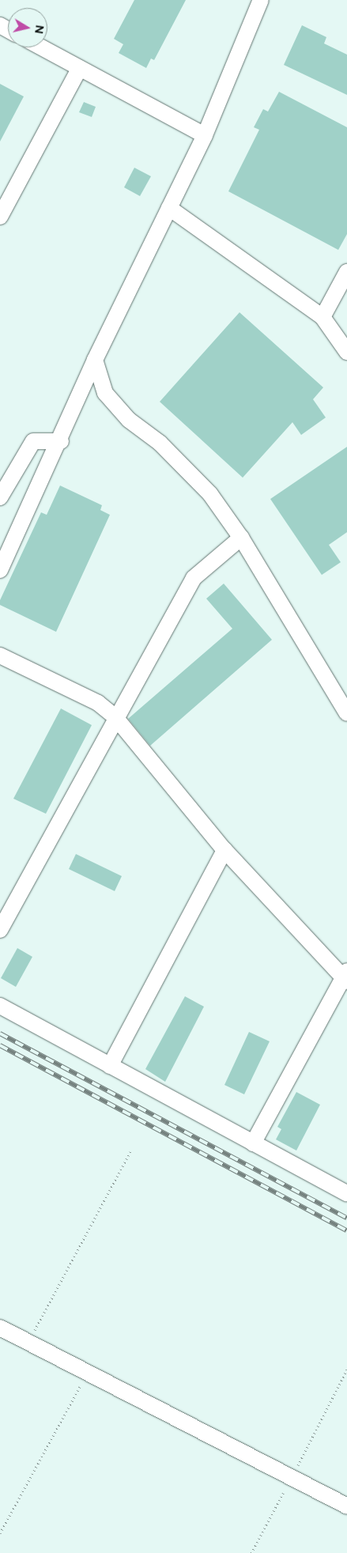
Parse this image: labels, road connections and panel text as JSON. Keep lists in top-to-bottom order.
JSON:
{
  "north": "right"
}
